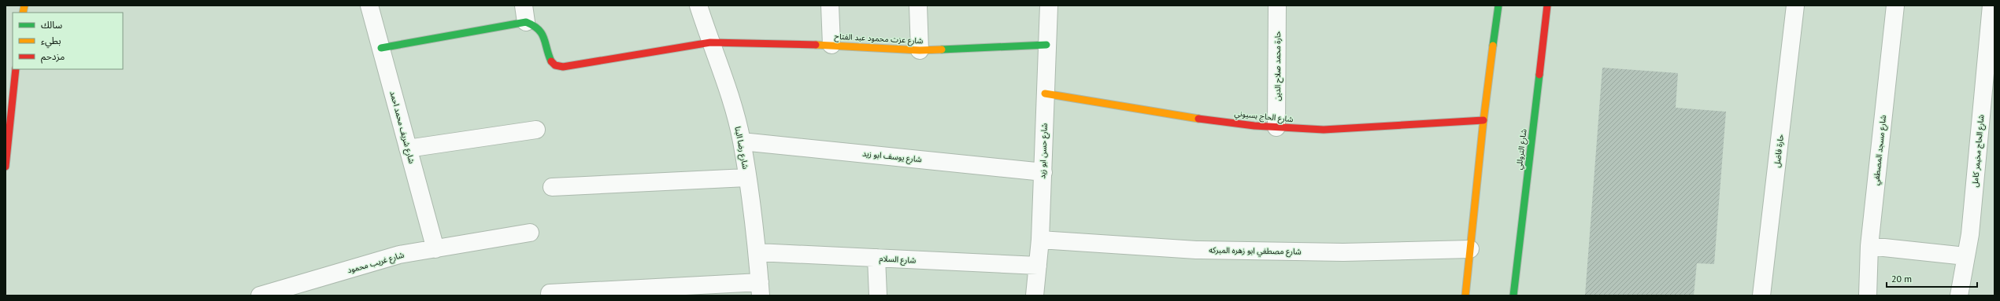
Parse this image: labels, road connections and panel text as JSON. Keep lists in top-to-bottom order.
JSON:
{
  "streets": {
    "street": [
      "شارع عزت محمود عبد الفتاح",
      "حارة محمد صلاح الدين",
      "شارع الحاج بسيوني",
      "شارع شريف محمد احمد",
      "شارع رضا البنا",
      "شارع التروللي",
      "شارع مسجد المصطفي",
      "شارع حسن ابو زيد",
      "حارة فاضل",
      "شارع الحاج مخيمر كامل",
      "شارع يوسف ابو زيد",
      "شارع مصطفي ابو زهره المبركه",
      "شارع السلام",
      "شارع غريب محمود"
    ]
  },
  "crossings": [
    ["شارع عزت محمود عبد الفتاح", "شارع رضا البنا"],
    ["شارع عزت محمود عبد الفتاح", "شارع حسن ابو زيد"],
    ["حارة محمد صلاح الدين", "شارع الحاج بسيوني"],
    ["شارع الحاج بسيوني", "شارع حسن ابو زيد"],
    ["شارع شريف محمد احمد", "شارع غريب محمود"],
    ["شارع رضا البنا", "شارع يوسف ابو زيد"],
    ["شارع رضا البنا", "شارع السلام"],
    ["شارع حسن ابو زيد", "شارع يوسف ابو زيد"],
    ["شارع حسن ابو زيد", "شارع مصطفي ابو زهره المبركه"],
    ["شارع حسن ابو زيد", "شارع السلام"]
  ],
  "legend": ["سالك", "بطيء", "مزدحم"],
  "scale_bar": "20 m"
}
